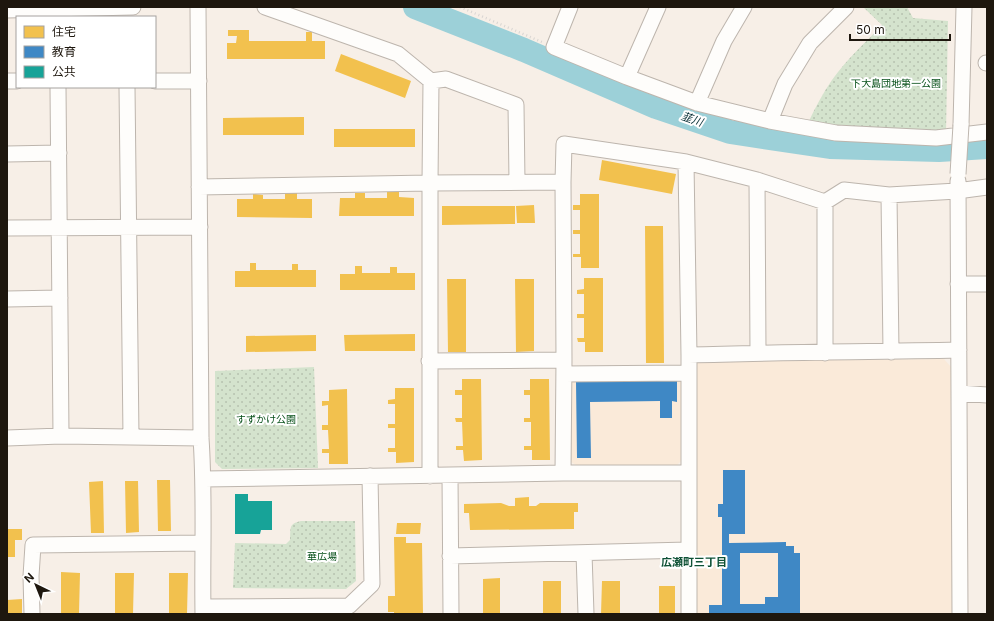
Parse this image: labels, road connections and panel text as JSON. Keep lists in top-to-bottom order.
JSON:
{
  "districts": ["広瀬町三丁目"],
  "water": ["韮川"],
  "parks": ["下大島団地第一公園", "すずかけ公園", "華広場"],
  "legend": ["住宅", "教育", "公共"],
  "scale_bar": "50 m",
  "north": "top left"
}
